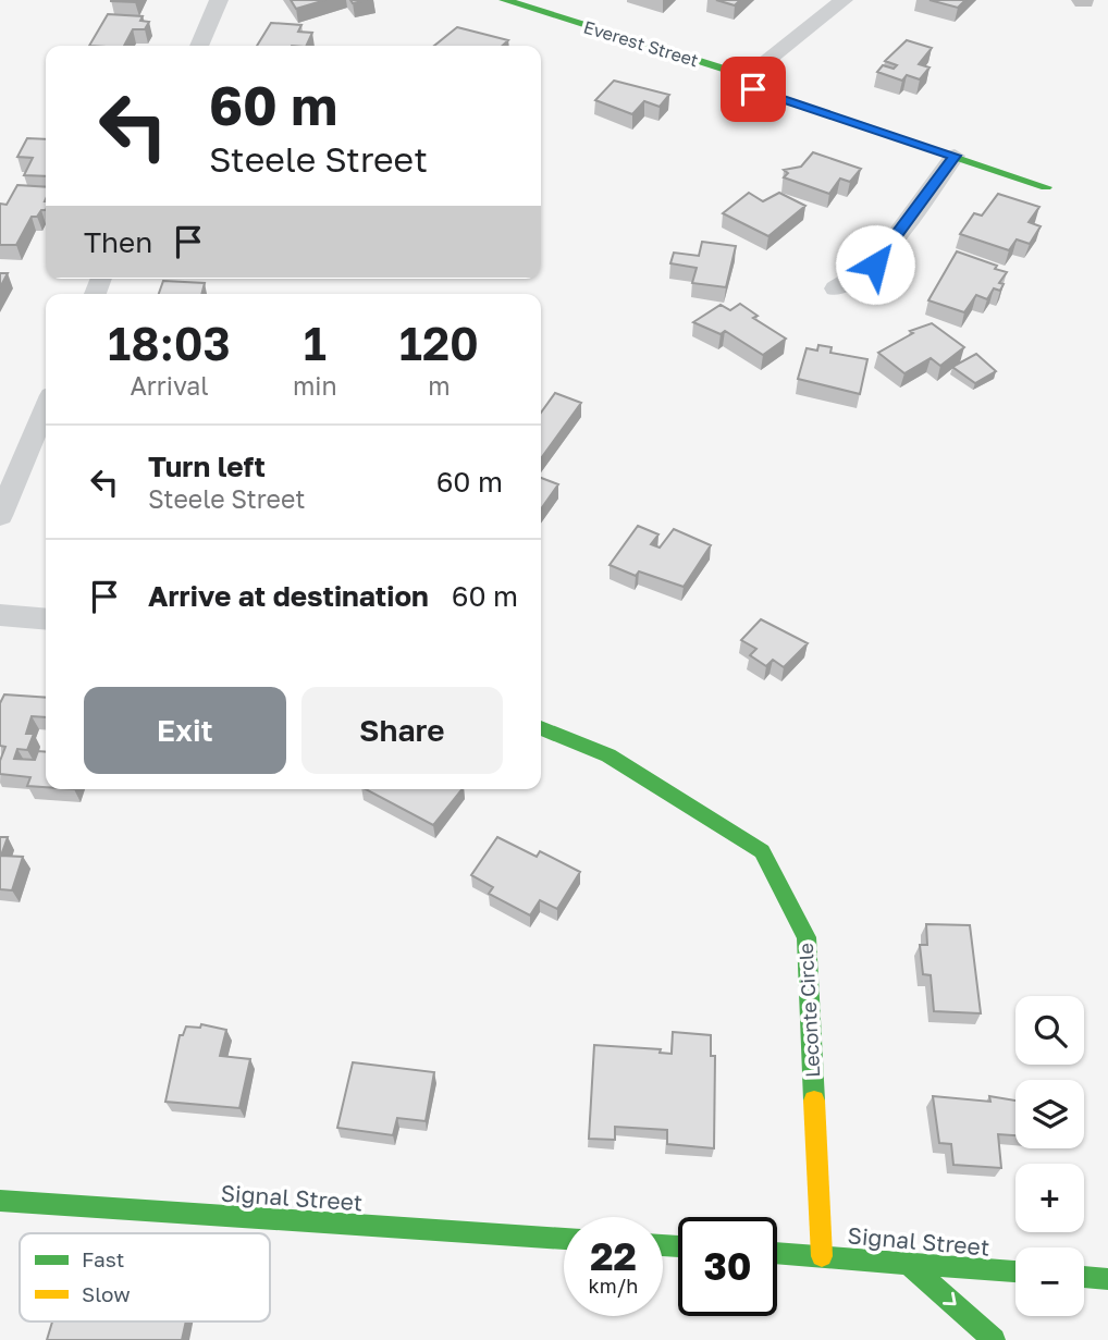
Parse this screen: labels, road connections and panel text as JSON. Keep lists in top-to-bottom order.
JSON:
{
  "streets": {
    "street": ["Everest Street", "Leconte Circle", "Signal Street"]
  },
  "crossings": [
    ["Leconte Circle", "Signal Street"]
  ],
  "legend": ["Fast", "Slow"],
  "page": {
    "turn": ["60 m", "Steele Street"],
    "then": "Then",
    "eta": [
      "18:03",
      "Arrival",
      "1",
      "min",
      "120",
      "m"
    ],
    "list": [
      {
        "name": "Turn left",
        "note": "Steele Street",
        "value": "60 m"
      },
      {
        "name": "Arrive at destination",
        "value": "60 m"
      }
    ],
    "buttons": ["Exit", "Share"],
    "map_buttons": ["+", "−"],
    "speed": "22 km/h",
    "limit": "30"
  }
}
